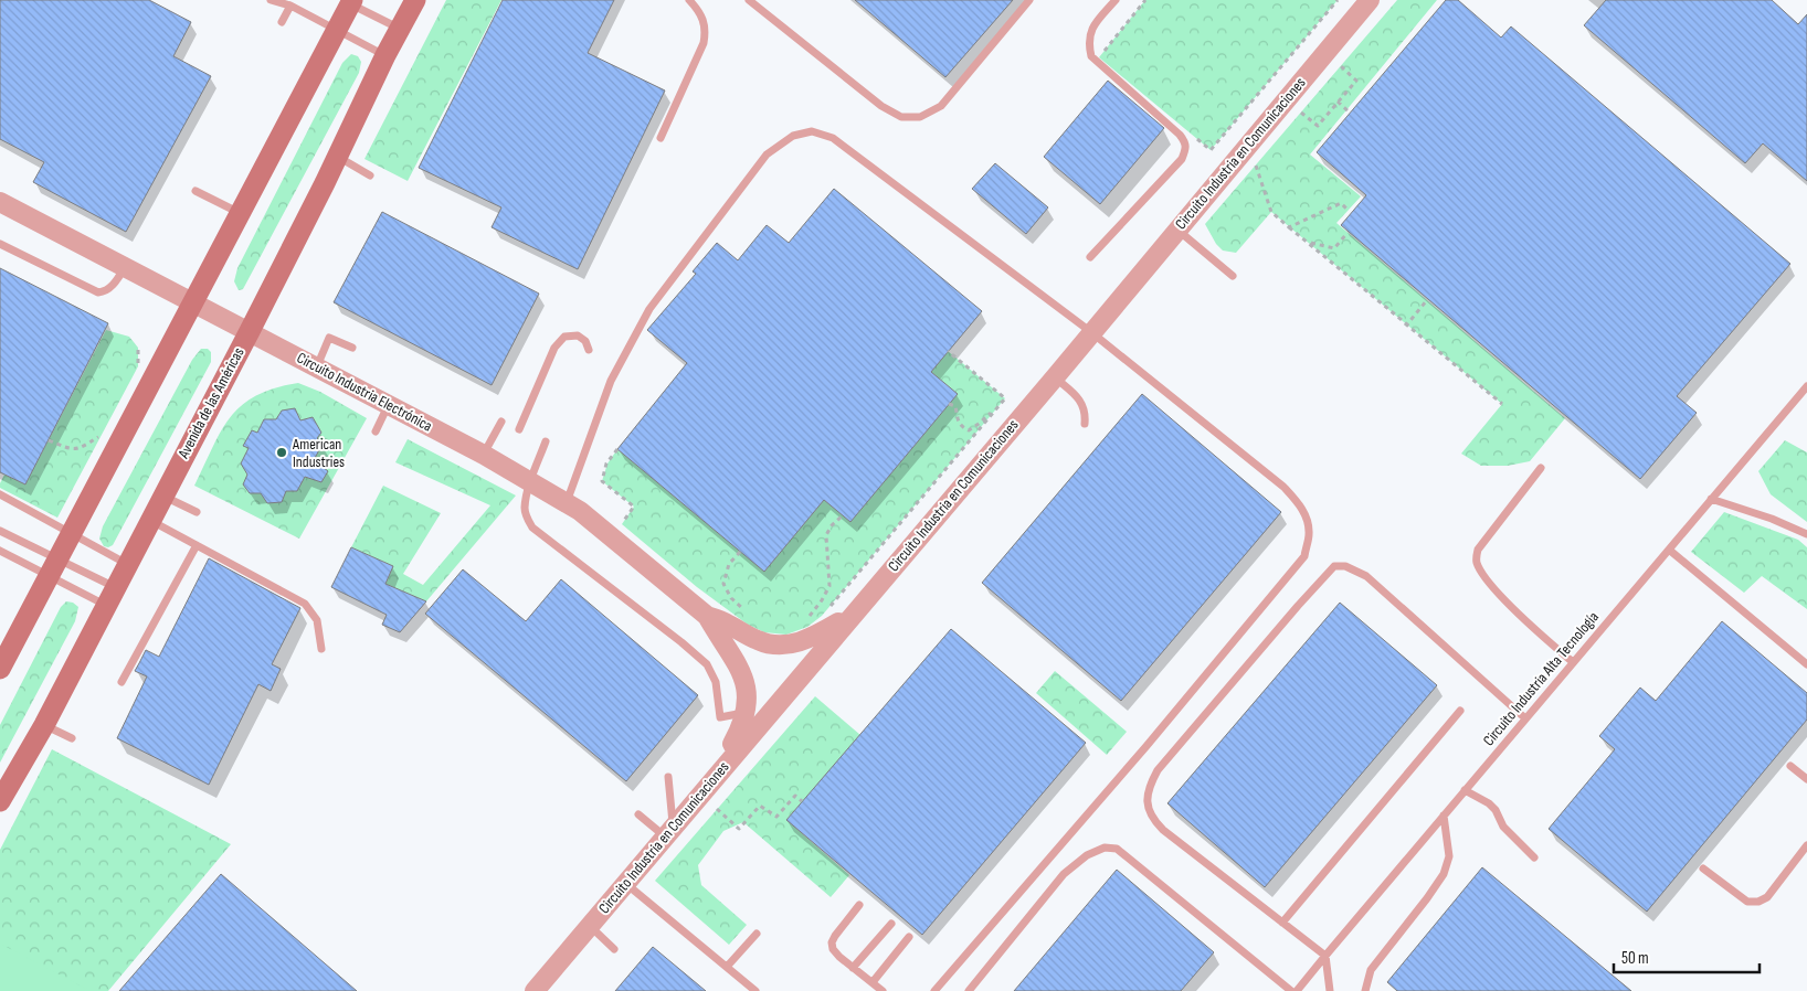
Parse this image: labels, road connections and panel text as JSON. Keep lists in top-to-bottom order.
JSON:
{
  "streets": {
    "main road": ["Avenida de las Américas"],
    "street": ["Circuito Industria en Comunicaciones", "Circuito Industria Electrónica"],
    "lane": ["Circuito Industria Alta Tecnología"]
  },
  "crossings": [
    ["Circuito Industria en Comunicaciones", "Circuito Industria Electrónica"],
    ["Circuito Industria Electrónica", "Avenida de las Américas"]
  ],
  "places": ["American Industries"],
  "scale_bar": "50 m"
}
